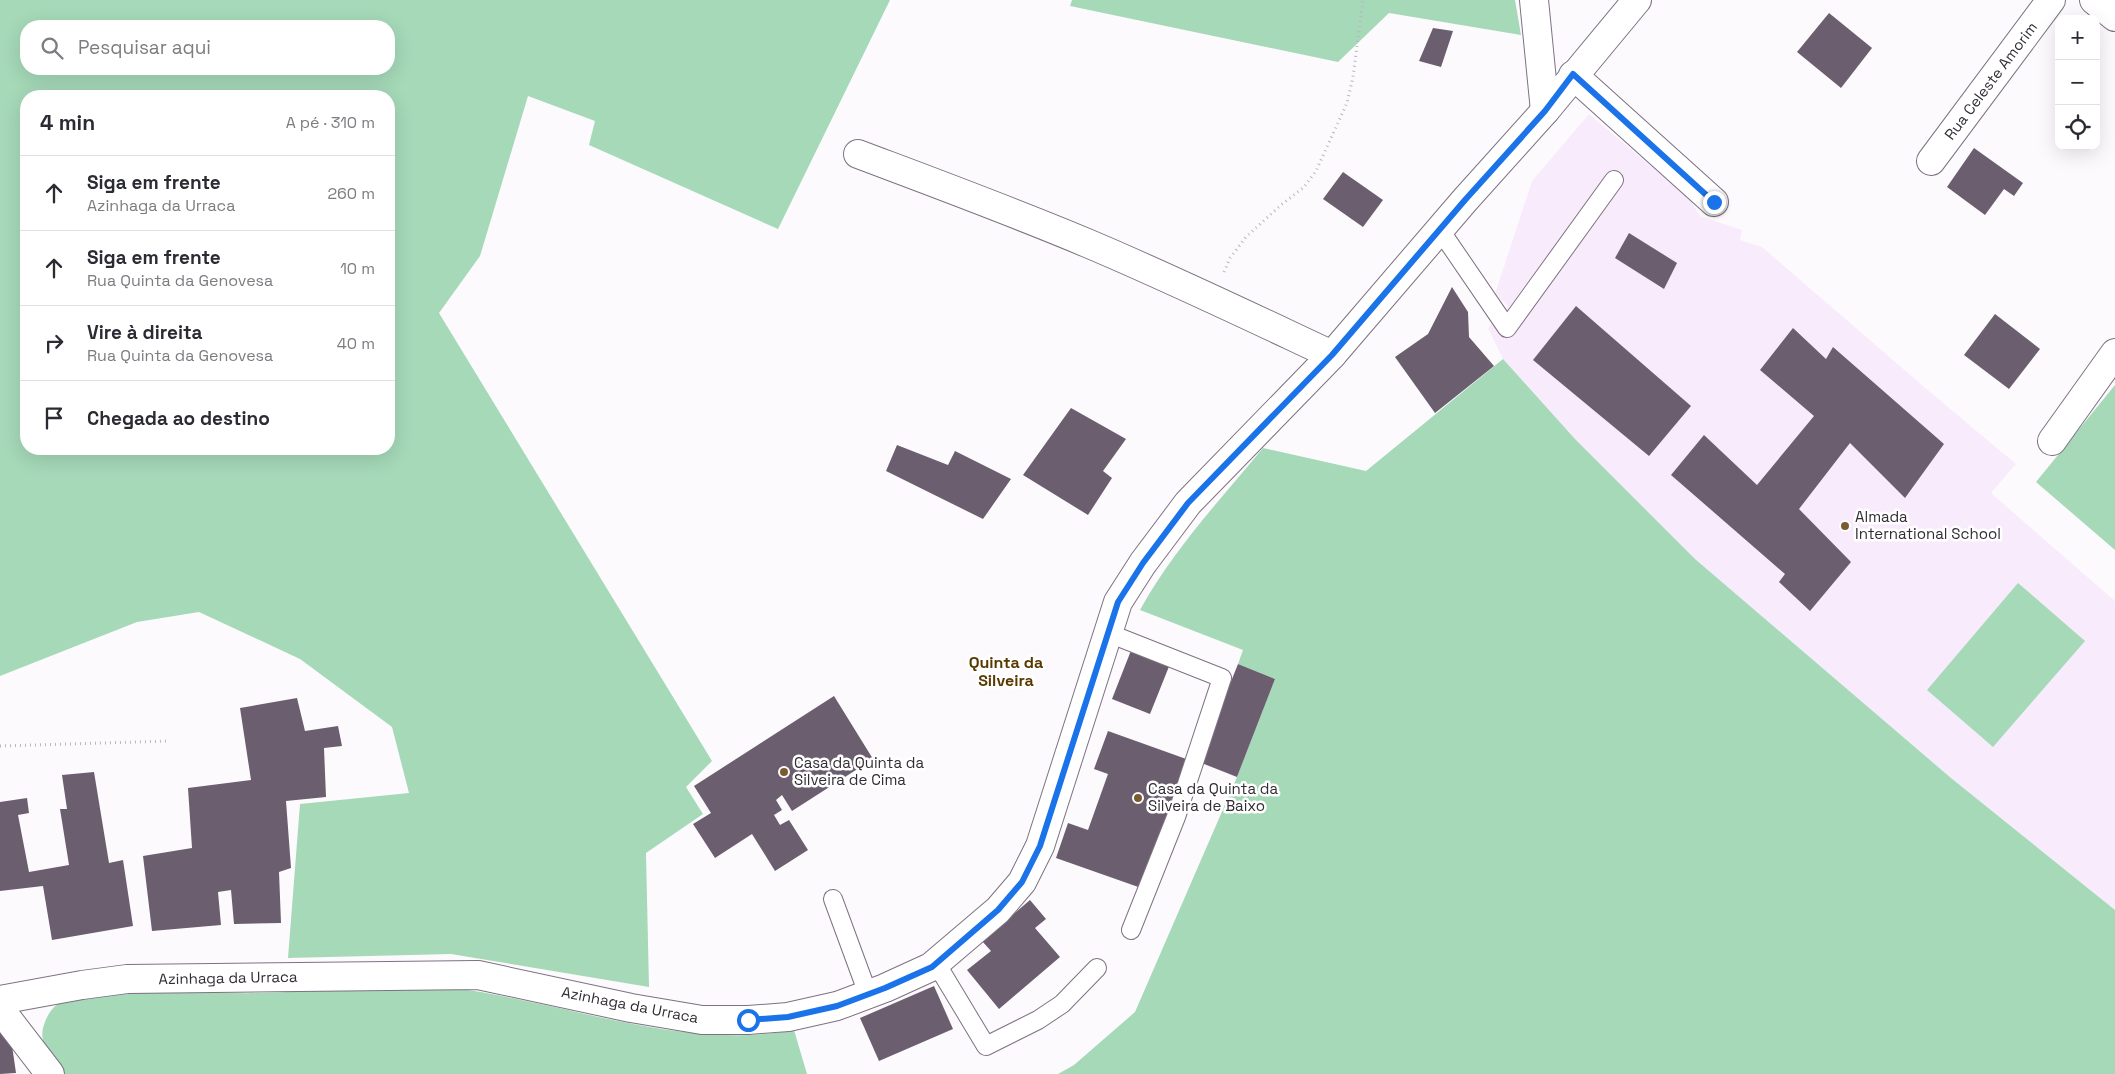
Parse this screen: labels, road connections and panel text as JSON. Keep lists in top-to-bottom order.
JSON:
{
  "streets": {
    "street": ["Rua Celeste Amorim", "Azinhaga da Urraca"]
  },
  "districts": ["Quinta da Silveira"],
  "places": ["Almada International School", "Casa da Quinta da Silveira de Cima", "Casa da Quinta da Silveira de Baixo"],
  "page": {
    "map_buttons": ["+", "−"],
    "search": "Pesquisar aqui",
    "heading": ["4 min", "A pé · 310 m"],
    "list": [
      ["Siga em frente", "Azinhaga da Urraca", "260 m"],
      ["Siga em frente", "Rua Quinta da Genovesa", "10 m"],
      ["Vire à direita", "Rua Quinta da Genovesa", "40 m"],
      "Chegada ao destino"
    ]
  }
}
